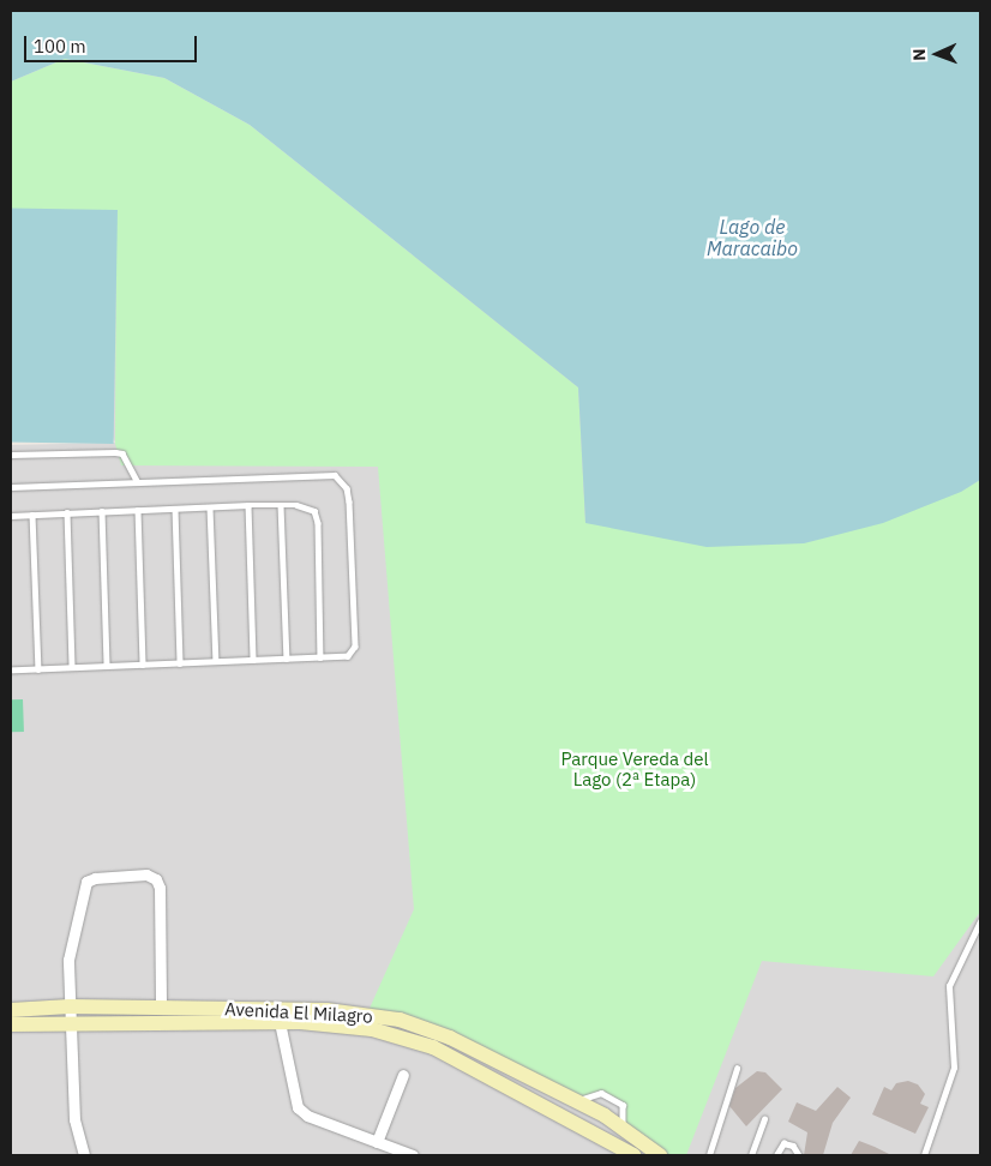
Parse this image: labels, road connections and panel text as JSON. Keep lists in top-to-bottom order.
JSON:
{
  "streets": {
    "main road": ["Avenida El Milagro"]
  },
  "water": ["Lago de Maracaibo"],
  "parks": ["Parque Vereda del Lago (2ª Etapa)"],
  "scale_bar": "100 m",
  "north": "left"
}
